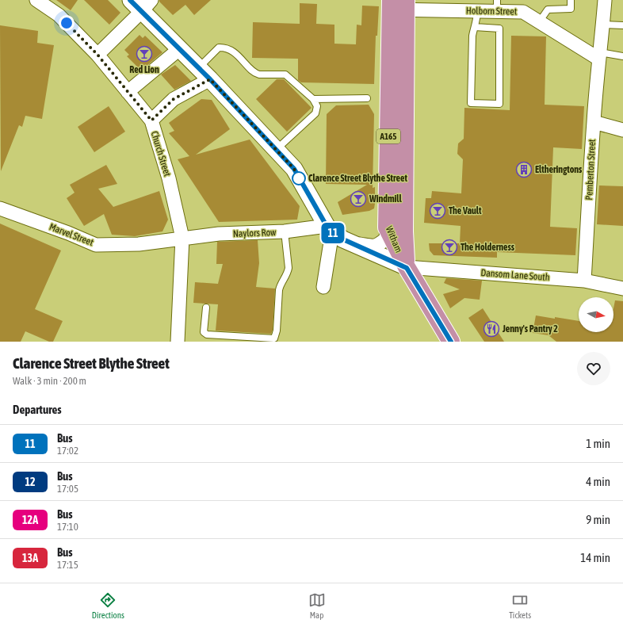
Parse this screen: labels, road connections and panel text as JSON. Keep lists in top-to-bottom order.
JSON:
{
  "streets": {
    "highway": ["A165", "Witham"],
    "street": [
      "Holborn Street",
      "Church Street",
      "Pemberton Street",
      "Naylors Row",
      "Marvel Street",
      "Dansom Lane South"
    ]
  },
  "crossings": [
    ["Holborn Street", "Pemberton Street"],
    ["Holborn Street", "Witham"],
    ["A165", "Witham"],
    ["A165", "Dansom Lane South"],
    ["Church Street", "Naylors Row"],
    ["Church Street", "Marvel Street"],
    ["Pemberton Street", "Dansom Lane South"],
    ["Naylors Row", "Marvel Street"],
    ["Witham", "Dansom Lane South"]
  ],
  "places": {
    "bar": [
      "Red Lion",
      "Windmill",
      "The Vault",
      "The Holderness"
    ],
    "building": ["Eltheringtons"],
    "other": ["Clarence Street Blythe Street"],
    "restaurant": ["Jenny's Pantry 2"]
  },
  "lines": ["bus line 11"],
  "north": "right",
  "page": {
    "on_map": "11",
    "heading": [
      ["Clarence Street Blythe Street", "Walk · 3 min · 200 m"],
      "Departures"
    ],
    "list": [
      {
        "mark": "11",
        "name": "Bus",
        "note": "17:02",
        "value": "1 min"
      },
      {
        "mark": "12",
        "name": "Bus",
        "note": "17:05",
        "value": "4 min"
      },
      {
        "mark": "12A",
        "name": "Bus",
        "note": "17:10",
        "value": "9 min"
      },
      {
        "mark": "13A",
        "name": "Bus",
        "note": "17:15",
        "value": "14 min"
      }
    ],
    "tabs": ["Directions", "Map", "Tickets"]
  }
}
